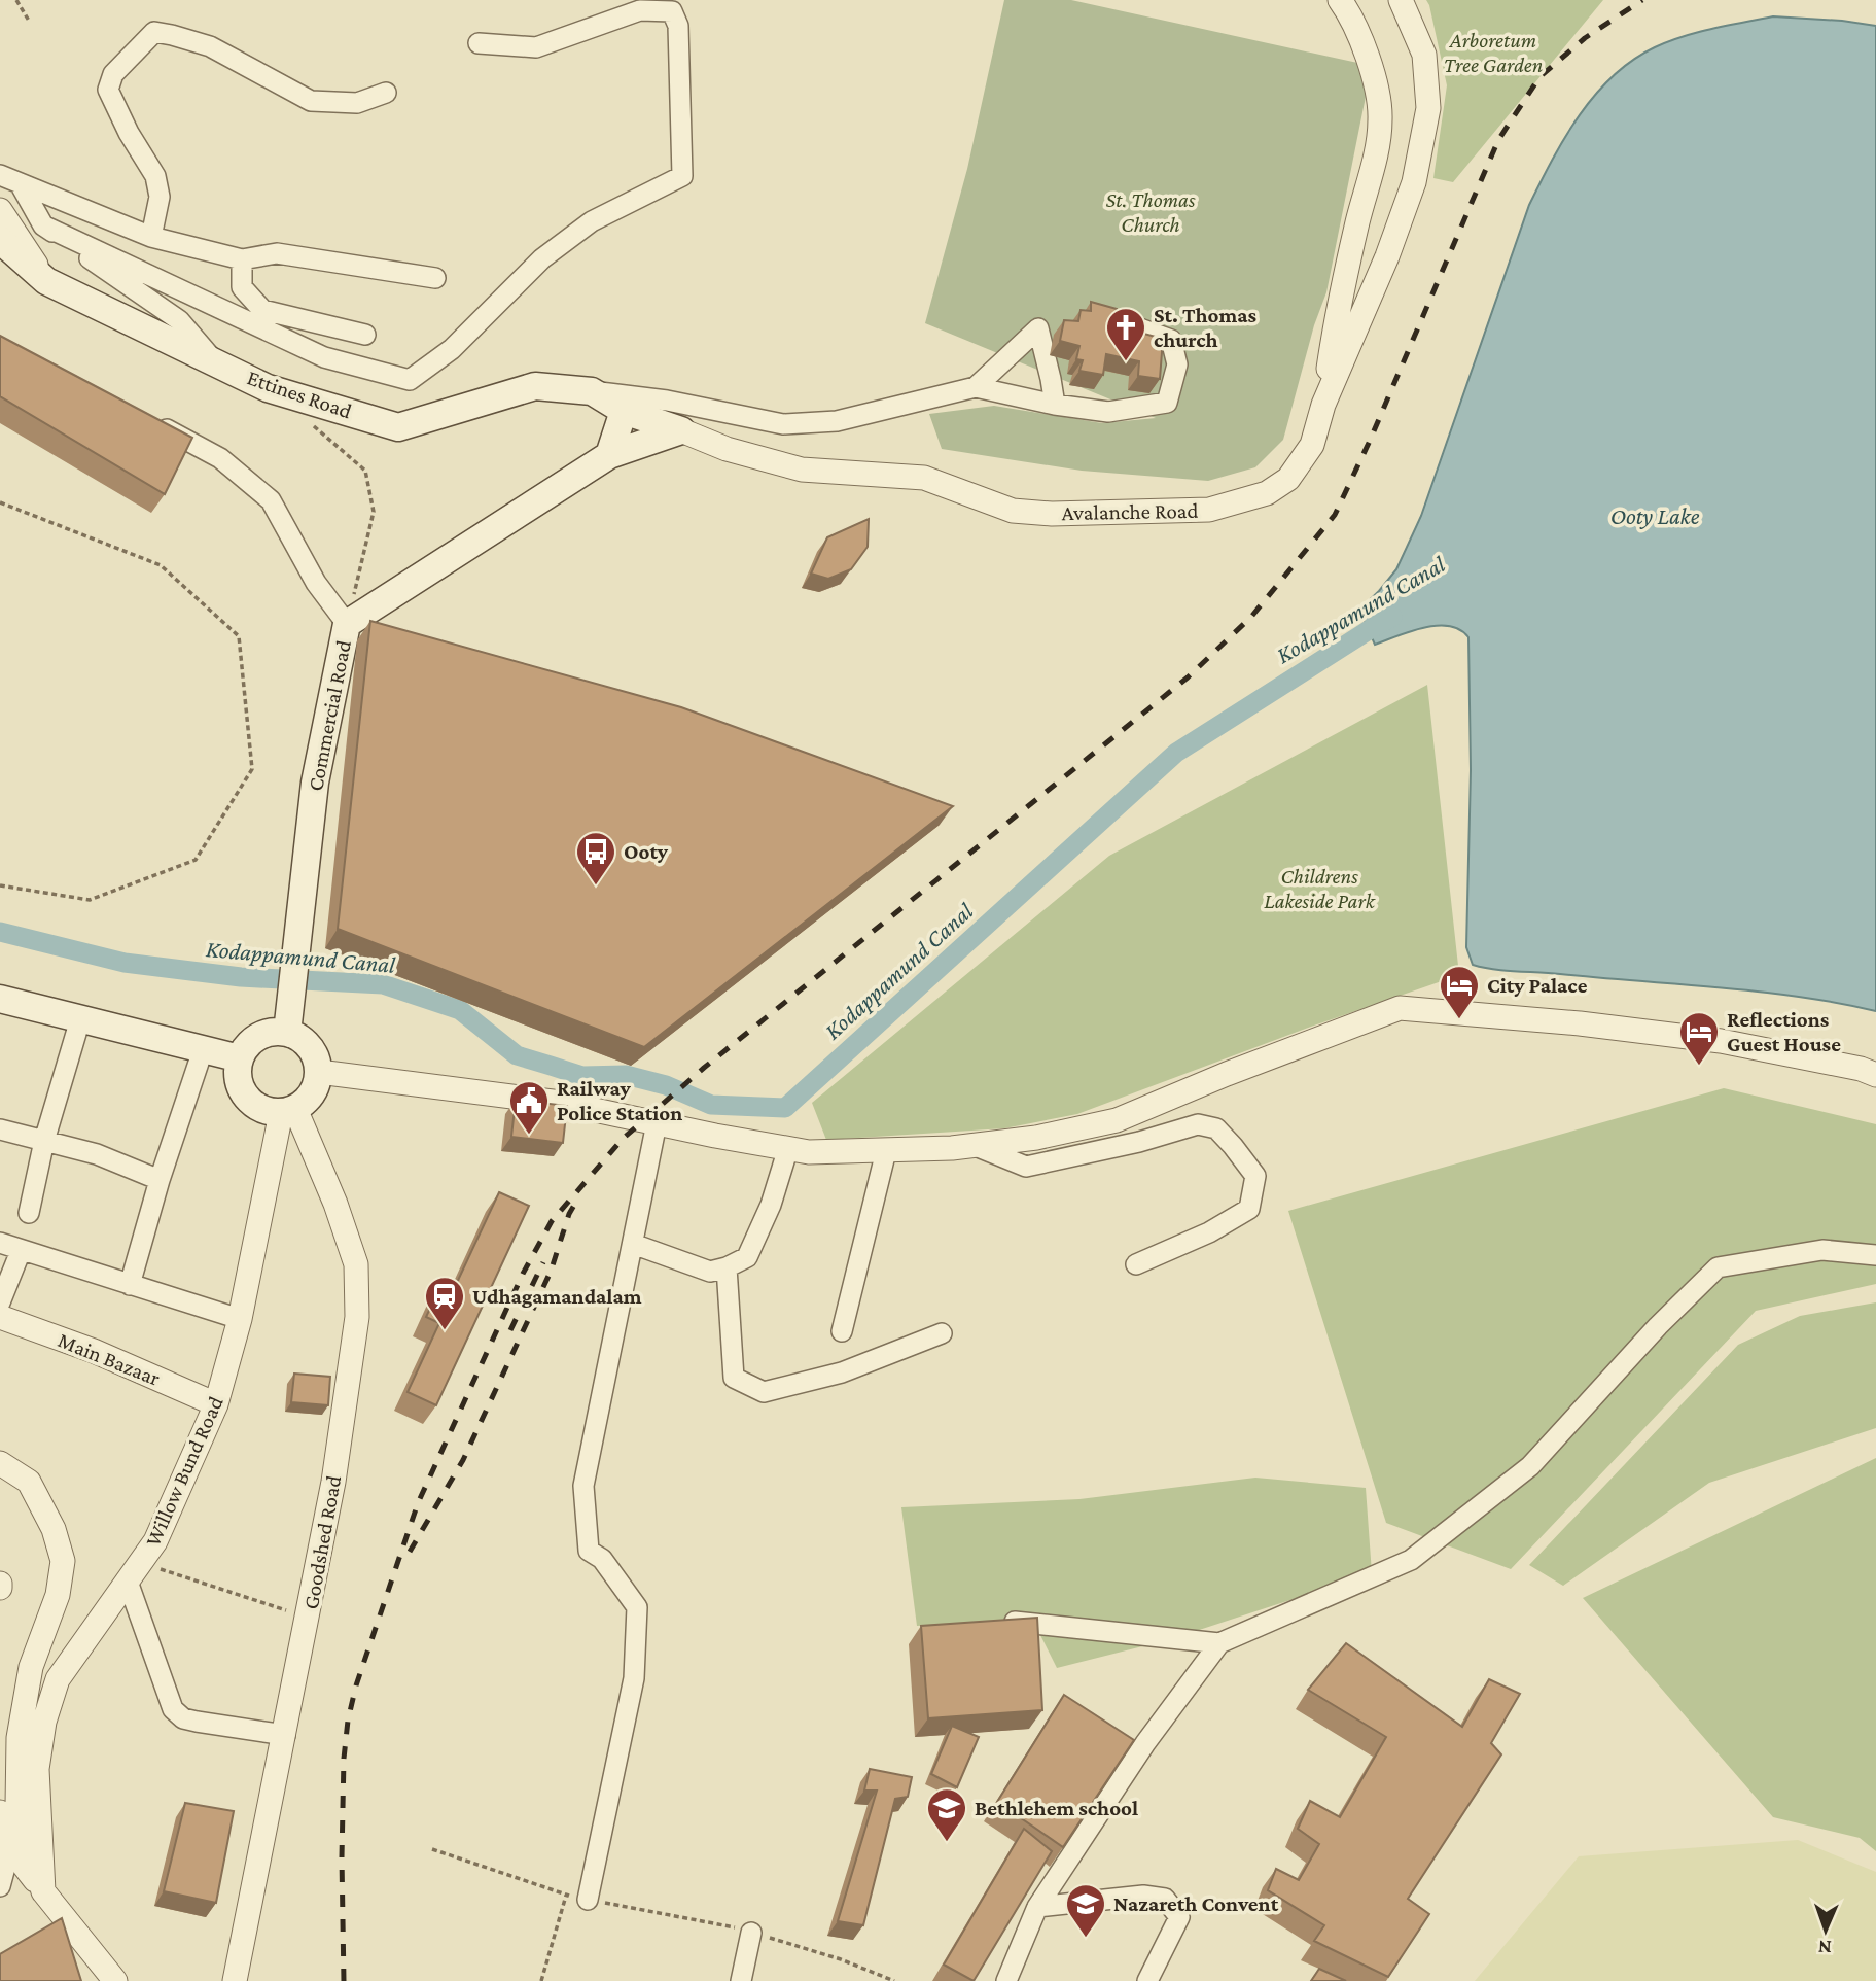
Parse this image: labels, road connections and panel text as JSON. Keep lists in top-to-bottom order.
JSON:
{
  "streets": {
    "main road": ["Ettines Road", "Commercial Road"],
    "street": [
      "Avalanche Road",
      "Main Bazaar",
      "Willow Bund Road",
      "Goodshed Road"
    ]
  },
  "crossings": [
    ["Ettines Road", "Avalanche Road"],
    ["Ettines Road", "Commercial Road"],
    ["Avalanche Road", "Commercial Road"],
    ["Commercial Road", "Willow Bund Road"],
    ["Commercial Road", "Goodshed Road"],
    ["Main Bazaar", "Willow Bund Road"],
    ["Willow Bund Road", "Goodshed Road"]
  ],
  "water": ["Ooty Lake", "Kodappamund Canal"],
  "parks": ["Arboretum Tree Garden", "St. Thomas Church", "Childrens Lakeside Park"],
  "places": {
    "church": ["St. Thomas church"],
    "bus stop": ["Ooty"],
    "hotel": ["City Palace", "Reflections Guest House"],
    "public building": ["Railway Police Station"],
    "station": ["Udhagamandalam"],
    "school or university": ["Bethlehem school", "Nazareth Convent"]
  },
  "north": "bottom"
}
